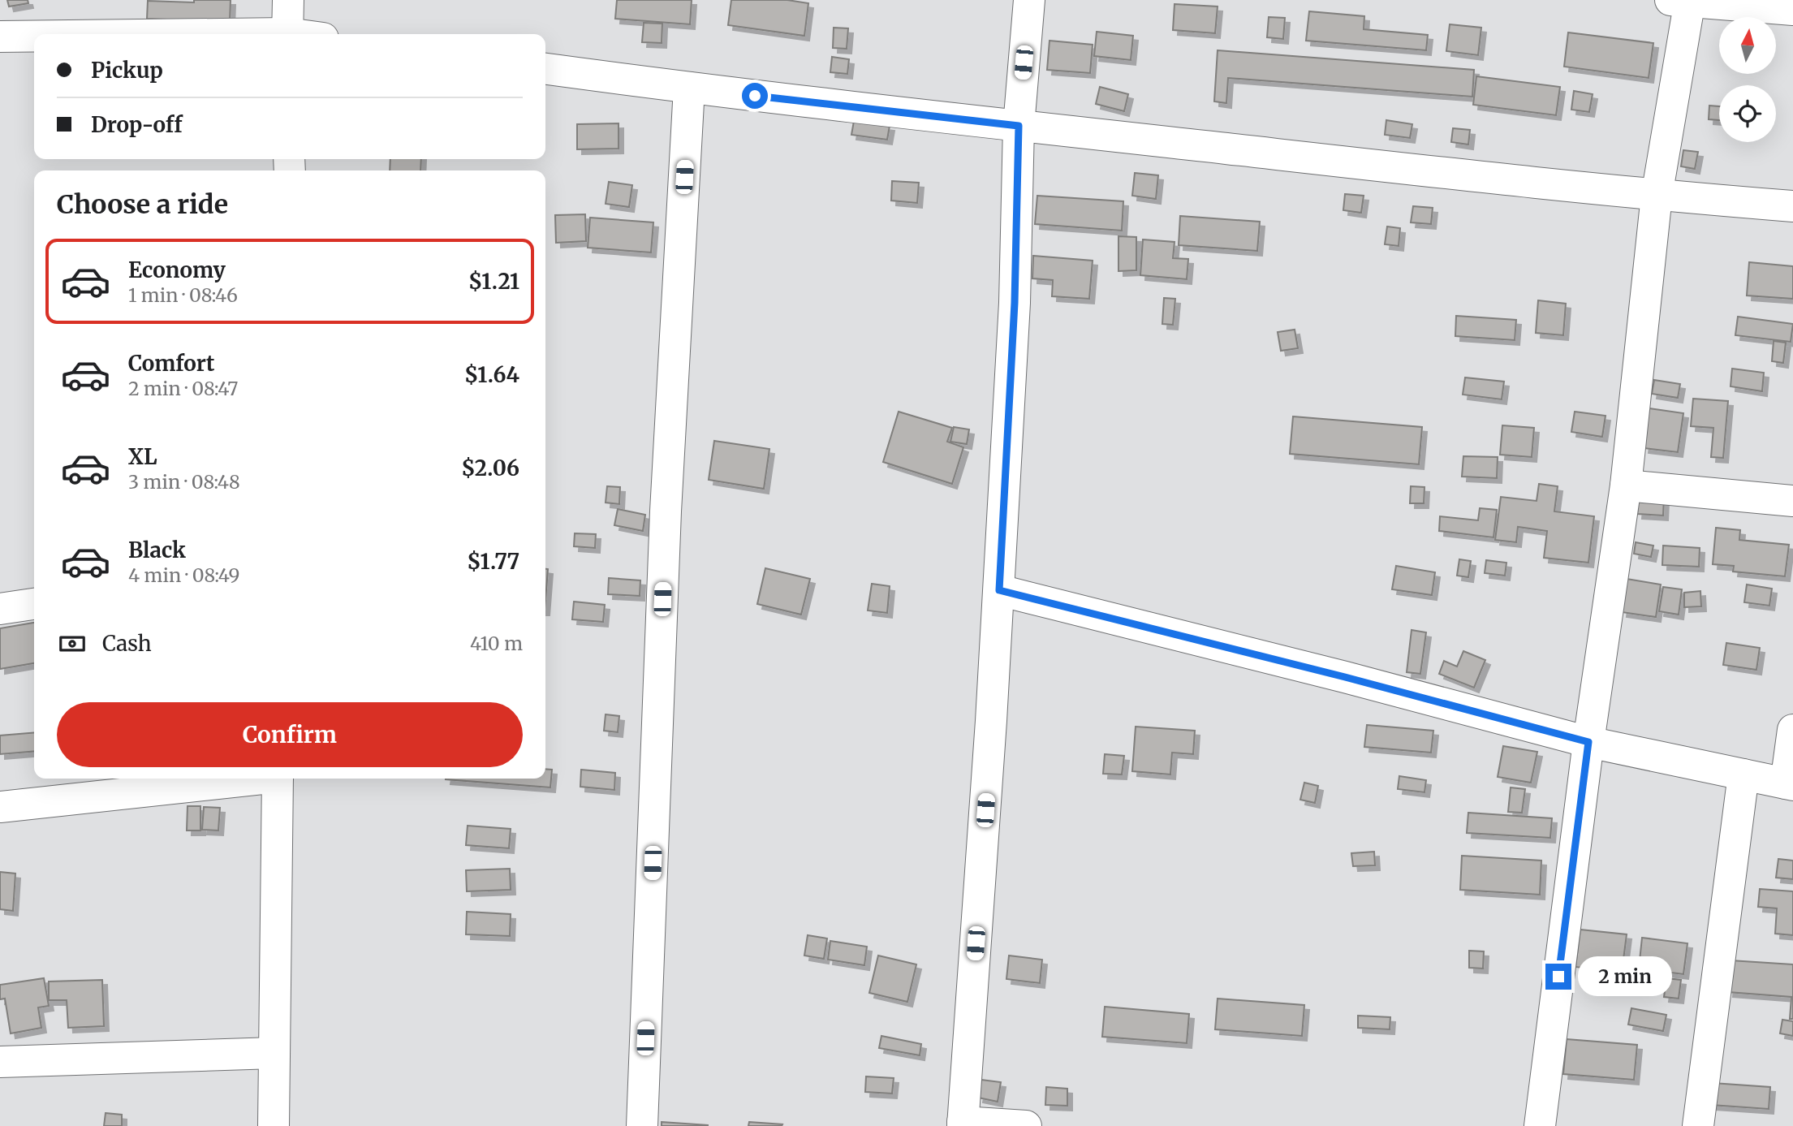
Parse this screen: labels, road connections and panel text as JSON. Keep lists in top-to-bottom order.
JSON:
{
  "north": "top",
  "page": {
    "banner": ["Pickup", "Drop-off"],
    "heading": "Choose a ride",
    "list": [
      {
        "name": "Economy",
        "note": "1 min · 08:46",
        "value": "$1.21"
      },
      {
        "name": "Comfort",
        "note": "2 min · 08:47",
        "value": "$1.64"
      },
      {
        "name": "XL",
        "note": "3 min · 08:48",
        "value": "$2.06"
      },
      {
        "name": "Black",
        "note": "4 min · 08:49",
        "value": "$1.77"
      }
    ],
    "pay": ["Cash", "410 m"],
    "buttons": "Confirm",
    "bubble": "2 min"
  }
}
